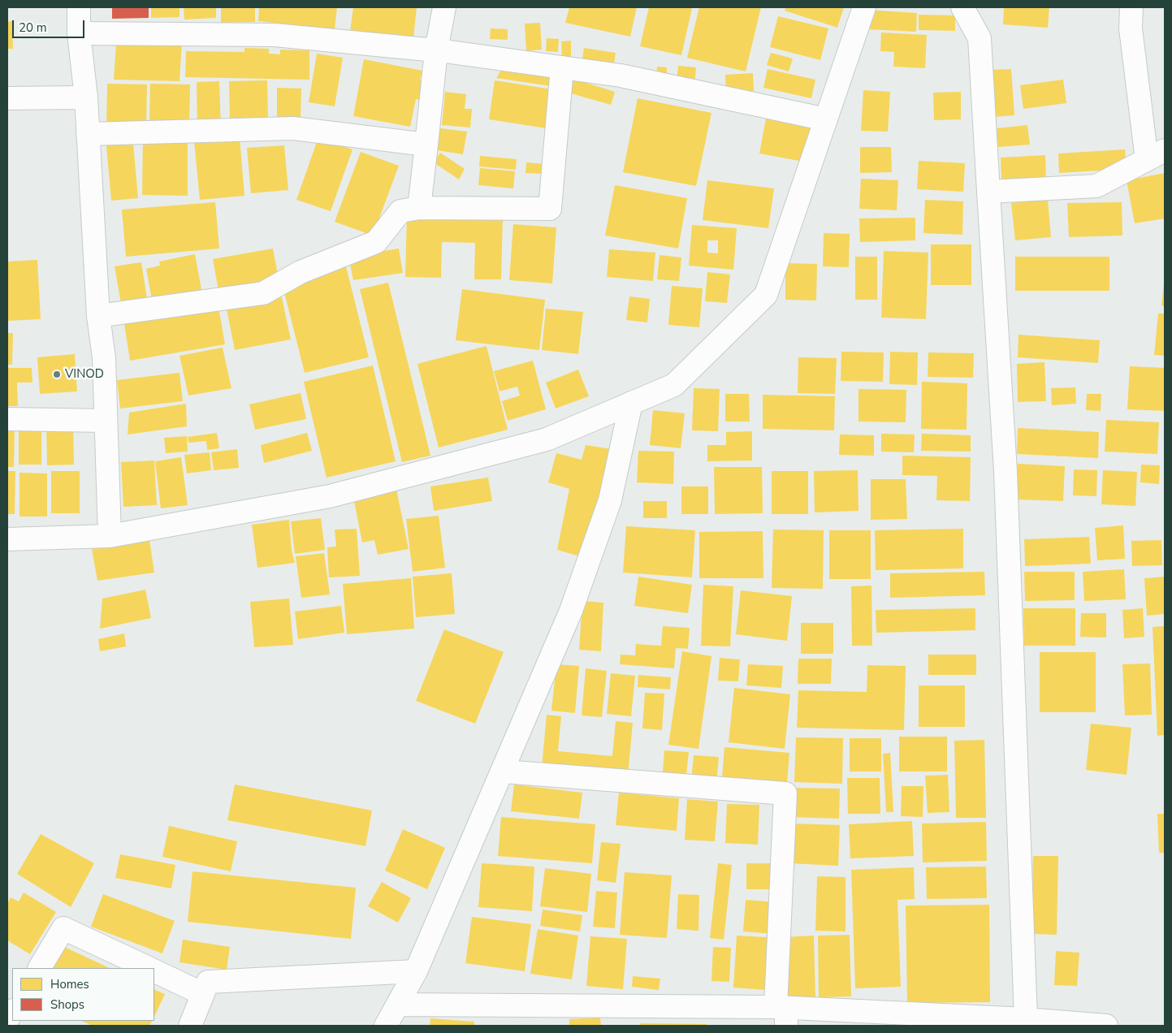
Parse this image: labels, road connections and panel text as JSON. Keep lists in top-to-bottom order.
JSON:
{
  "places": ["VINOD"],
  "legend": ["Homes", "Shops"],
  "scale_bar": "20 m"
}
